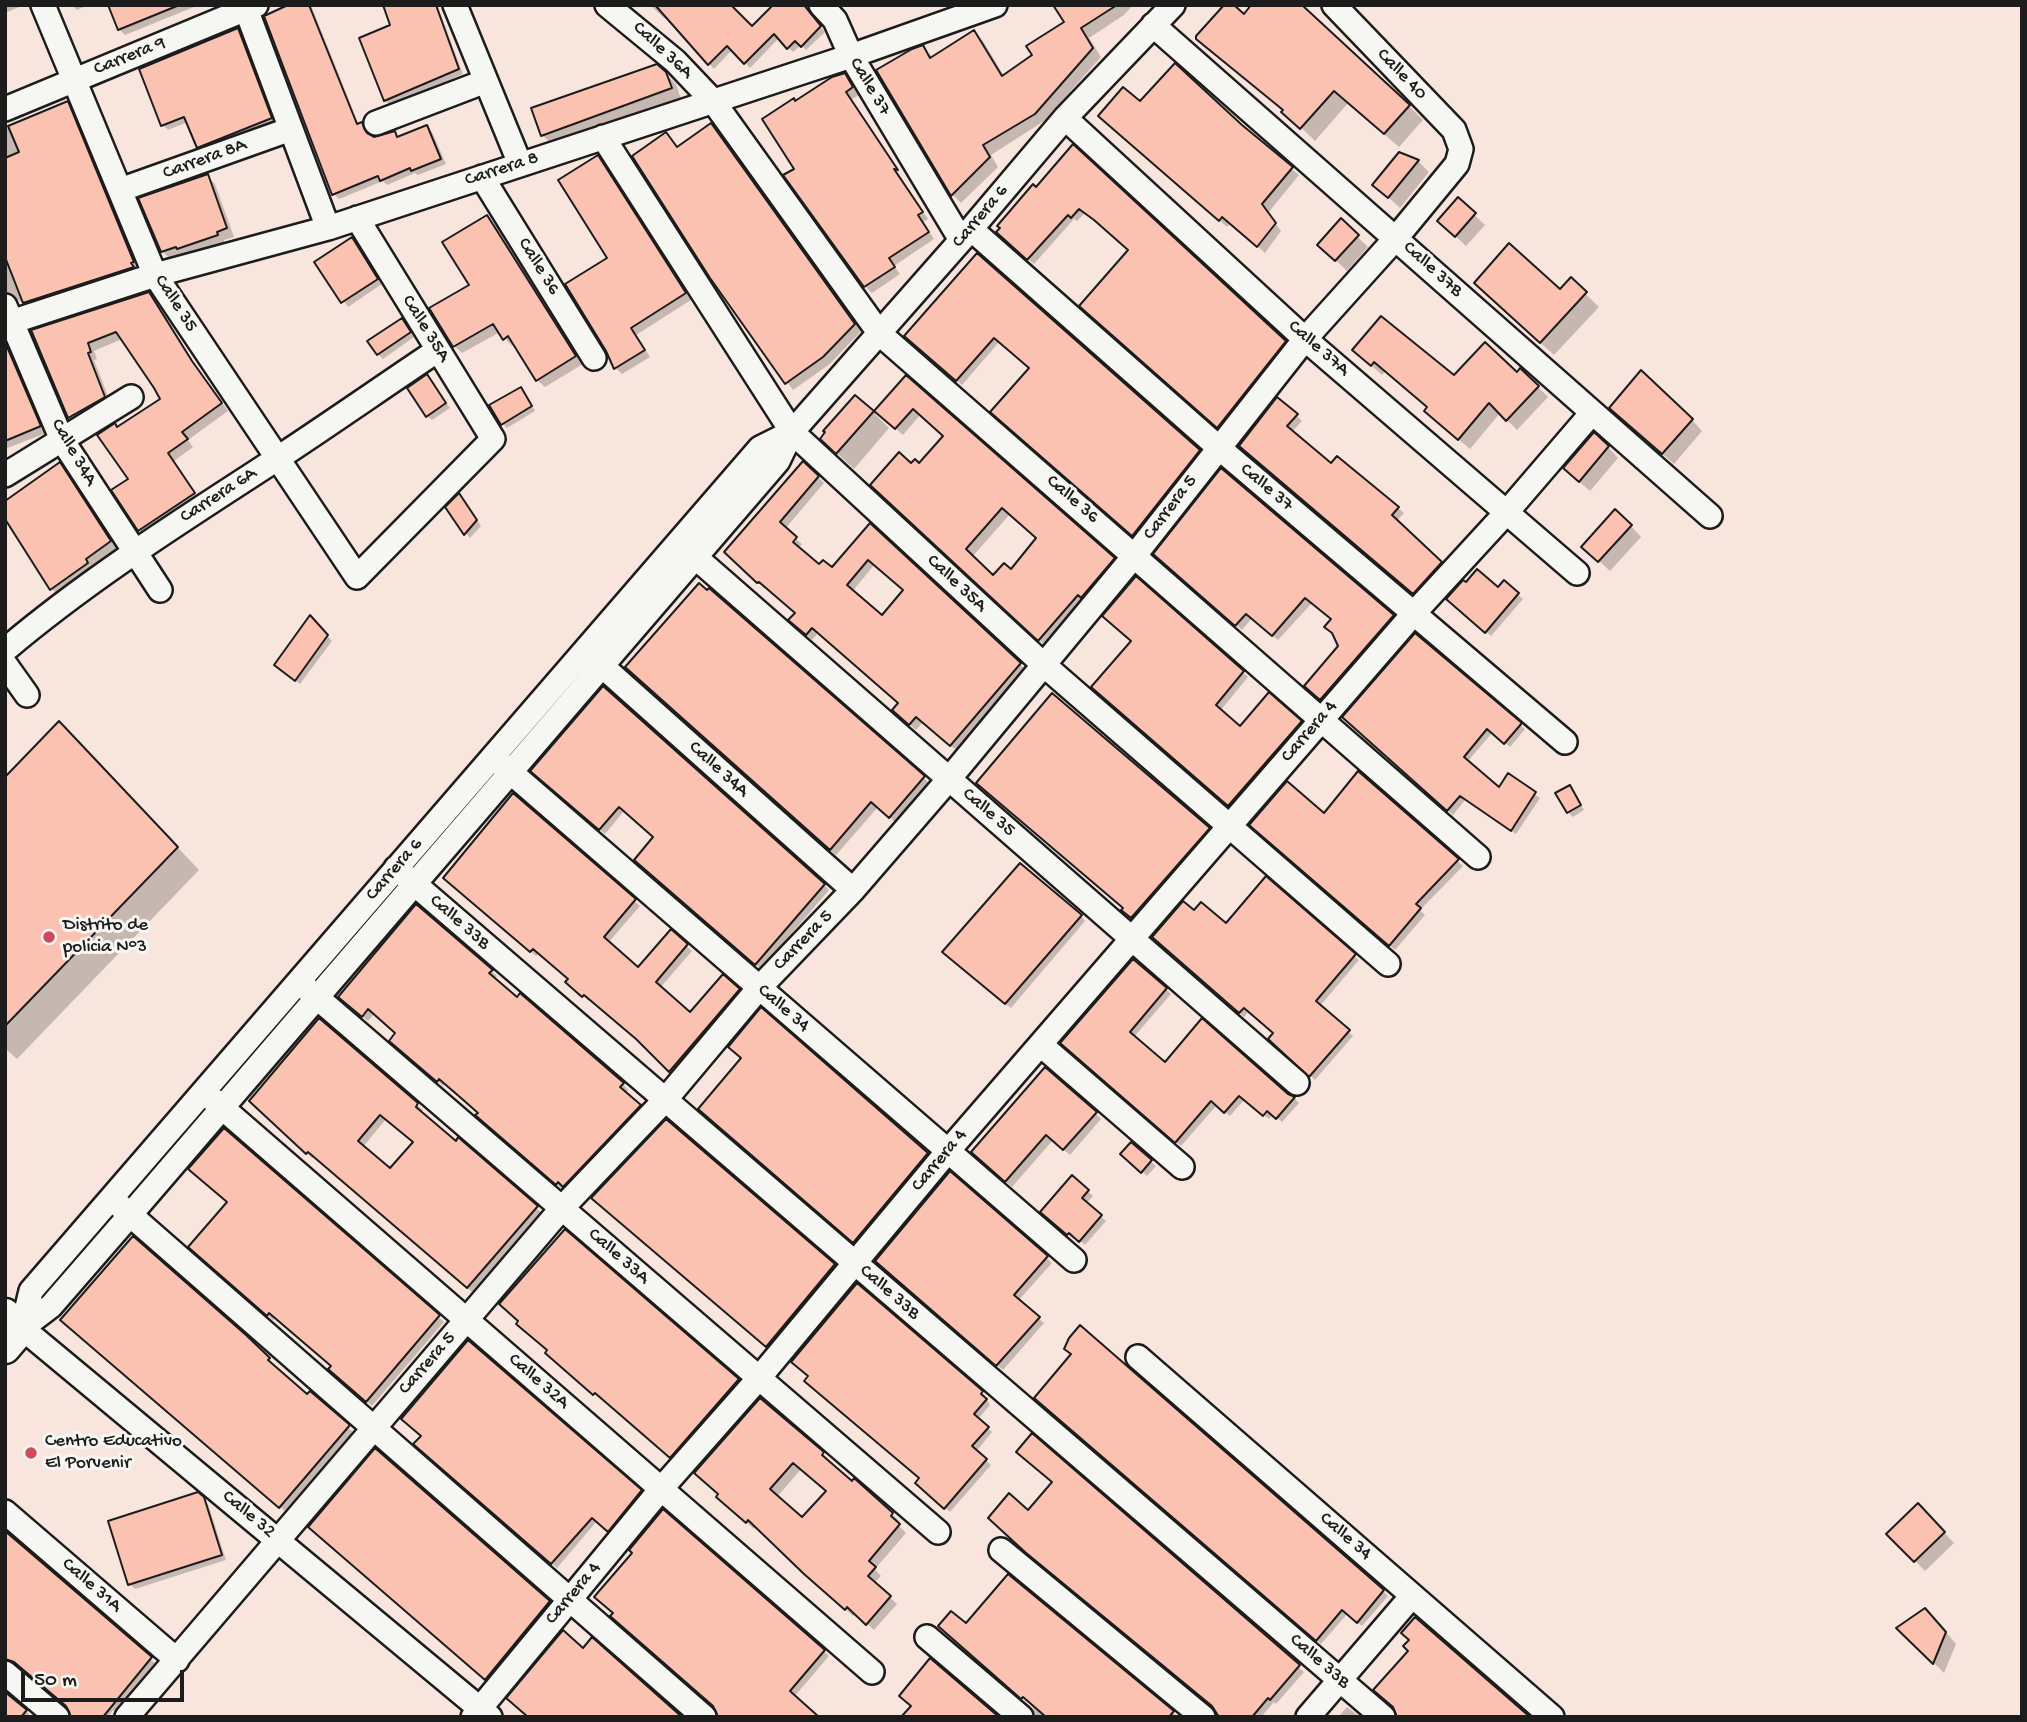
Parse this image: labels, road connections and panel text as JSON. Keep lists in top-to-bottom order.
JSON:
{
  "streets": {
    "street": [
      "Calle 36A",
      "Carrera 9",
      "Calle 40",
      "Calle 37",
      "Carrera 8A",
      "Carrera 8",
      "Carrera 6",
      "Calle 36",
      "Calle 37B",
      "Calle 35",
      "Calle 35A",
      "Calle 37A",
      "Calle 34A",
      "Carrera 6A",
      "Carrera 5",
      "Carrera 4",
      "Calle 33B",
      "Calle 34",
      "Calle 33A",
      "Calle 32A",
      "Calle 32",
      "Calle 31A"
    ]
  },
  "crossings": [
    ["Calle 36A", "Carrera 8"],
    ["Calle 36A", "Calle 36"],
    ["Carrera 9", "Calle 35"],
    ["Calle 40", "Carrera 5"],
    ["Calle 37", "Carrera 8"],
    ["Calle 37", "Carrera 6"],
    ["Calle 37", "Carrera 5"],
    ["Calle 37", "Carrera 4"],
    ["Carrera 8A", "Calle 35"],
    ["Carrera 8", "Calle 36"],
    ["Carrera 8", "Calle 35"],
    ["Carrera 8", "Calle 35A"],
    ["Carrera 8", "Calle 34A"],
    ["Carrera 6", "Calle 36"],
    ["Carrera 6", "Calle 37B"],
    ["Carrera 6", "Calle 35"],
    ["Carrera 6", "Calle 35A"],
    ["Carrera 6", "Calle 37A"],
    ["Carrera 6", "Calle 34A"],
    ["Carrera 6", "Calle 33B"],
    ["Carrera 6", "Calle 34"],
    ["Carrera 6", "Calle 33A"],
    ["Carrera 6", "Calle 32A"],
    ["Carrera 6", "Calle 32"],
    ["Calle 36", "Carrera 5"],
    ["Calle 36", "Carrera 4"],
    ["Calle 37B", "Carrera 5"],
    ["Calle 37B", "Carrera 4"],
    ["Calle 35", "Calle 35A"],
    ["Calle 35", "Carrera 6A"],
    ["Calle 35", "Carrera 5"],
    ["Calle 35", "Carrera 4"],
    ["Calle 35A", "Carrera 6A"],
    ["Calle 35A", "Carrera 5"],
    ["Calle 35A", "Carrera 4"],
    ["Calle 37A", "Carrera 5"],
    ["Calle 37A", "Carrera 4"],
    ["Calle 34A", "Carrera 6A"],
    ["Calle 34A", "Carrera 5"],
    ["Carrera 5", "Calle 33B"],
    ["Carrera 5", "Calle 34"],
    ["Carrera 5", "Calle 33A"],
    ["Carrera 5", "Calle 32A"],
    ["Carrera 5", "Calle 32"],
    ["Carrera 5", "Calle 31A"],
    ["Carrera 4", "Calle 33B"],
    ["Carrera 4", "Calle 34"],
    ["Carrera 4", "Calle 33A"],
    ["Carrera 4", "Calle 32A"],
    ["Carrera 4", "Calle 32"]
  ],
  "places": ["Distrito de policia N°3", "Centro Educativo El Porvenir"],
  "scale_bar": "50 m"
}
